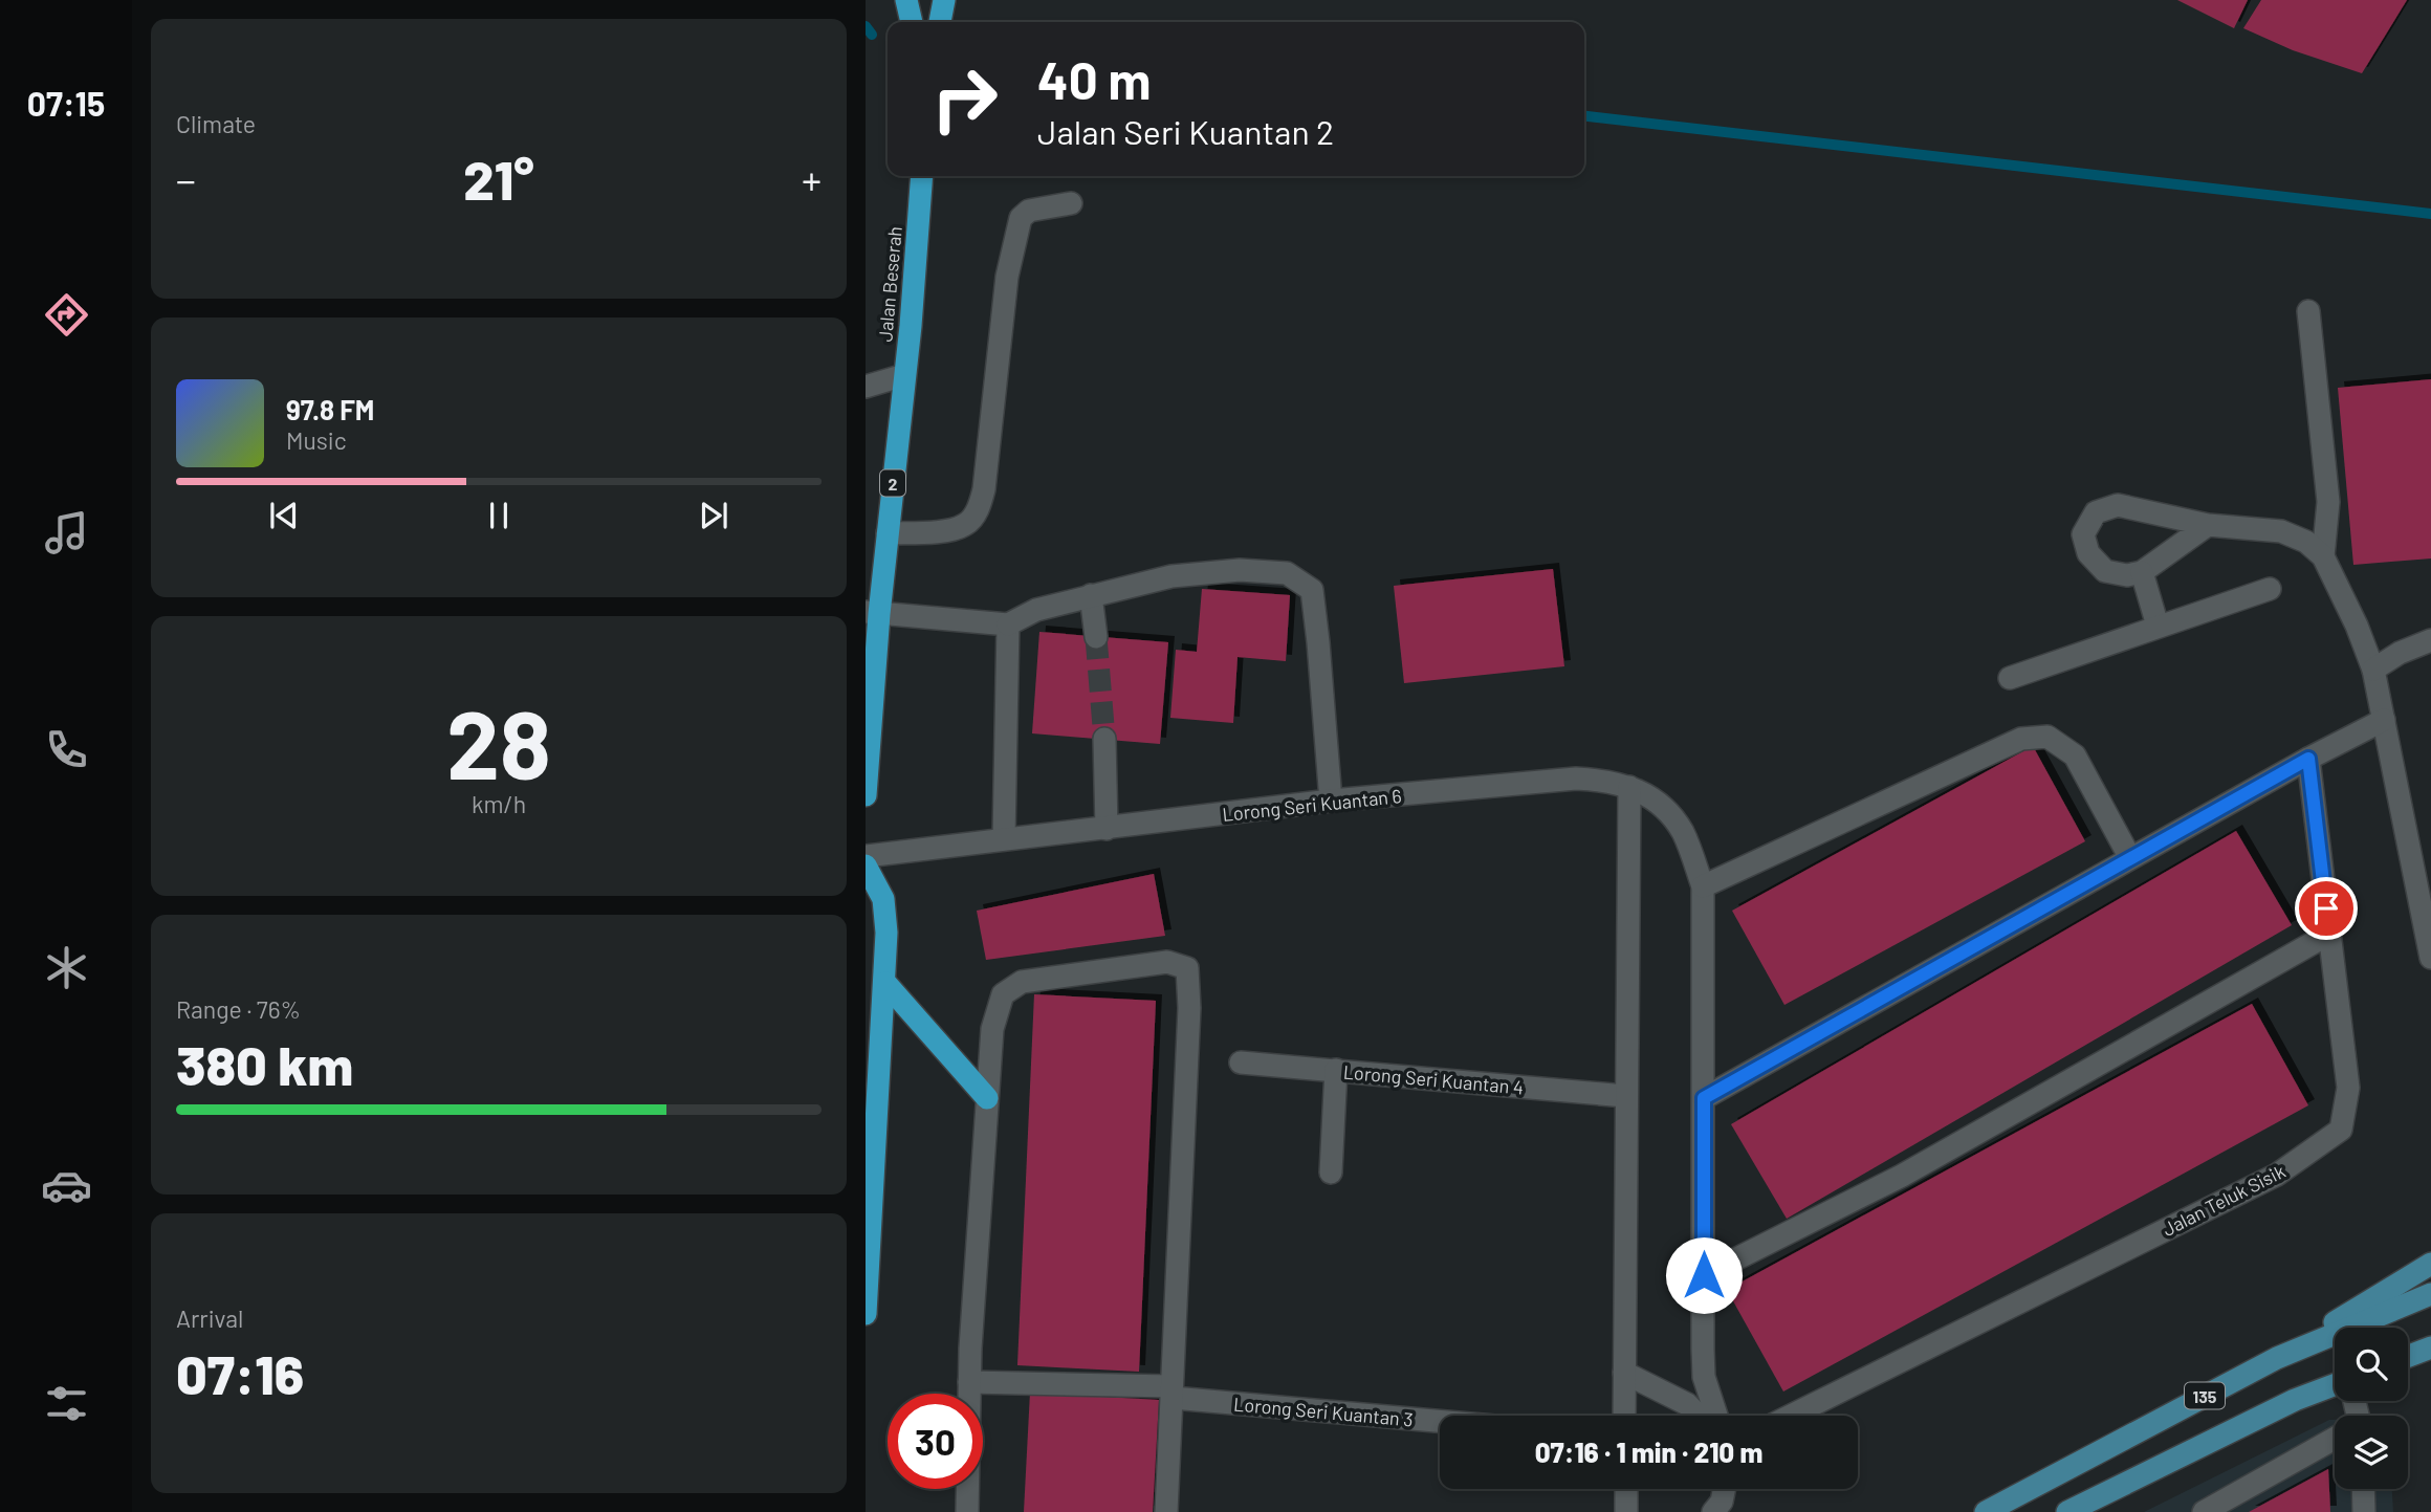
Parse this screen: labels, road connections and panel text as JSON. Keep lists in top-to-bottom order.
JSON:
{
  "streets": {
    "highway": ["Jalan Beserah", "2"],
    "main road": ["135"],
    "street": [
      "Lorong Seri Kuantan 6",
      "Lorong Seri Kuantan 4",
      "Jalan Teluk Sisik",
      "Lorong Seri Kuantan 3"
    ]
  },
  "page": {
    "tabs": "07:15",
    "tile": [
      "Climate",
      ["28", "km/h"],
      ["Range · 76%", "380 km"],
      ["Arrival", "07:16"]
    ],
    "turn": ["40 m", "Jalan Seri Kuantan 2"],
    "heat": ["−", "21°", "+"],
    "song": ["97.8 FM", "Music"],
    "limit": "30",
    "trip": "07:16 · 1 min · 210 m"
  }
}
